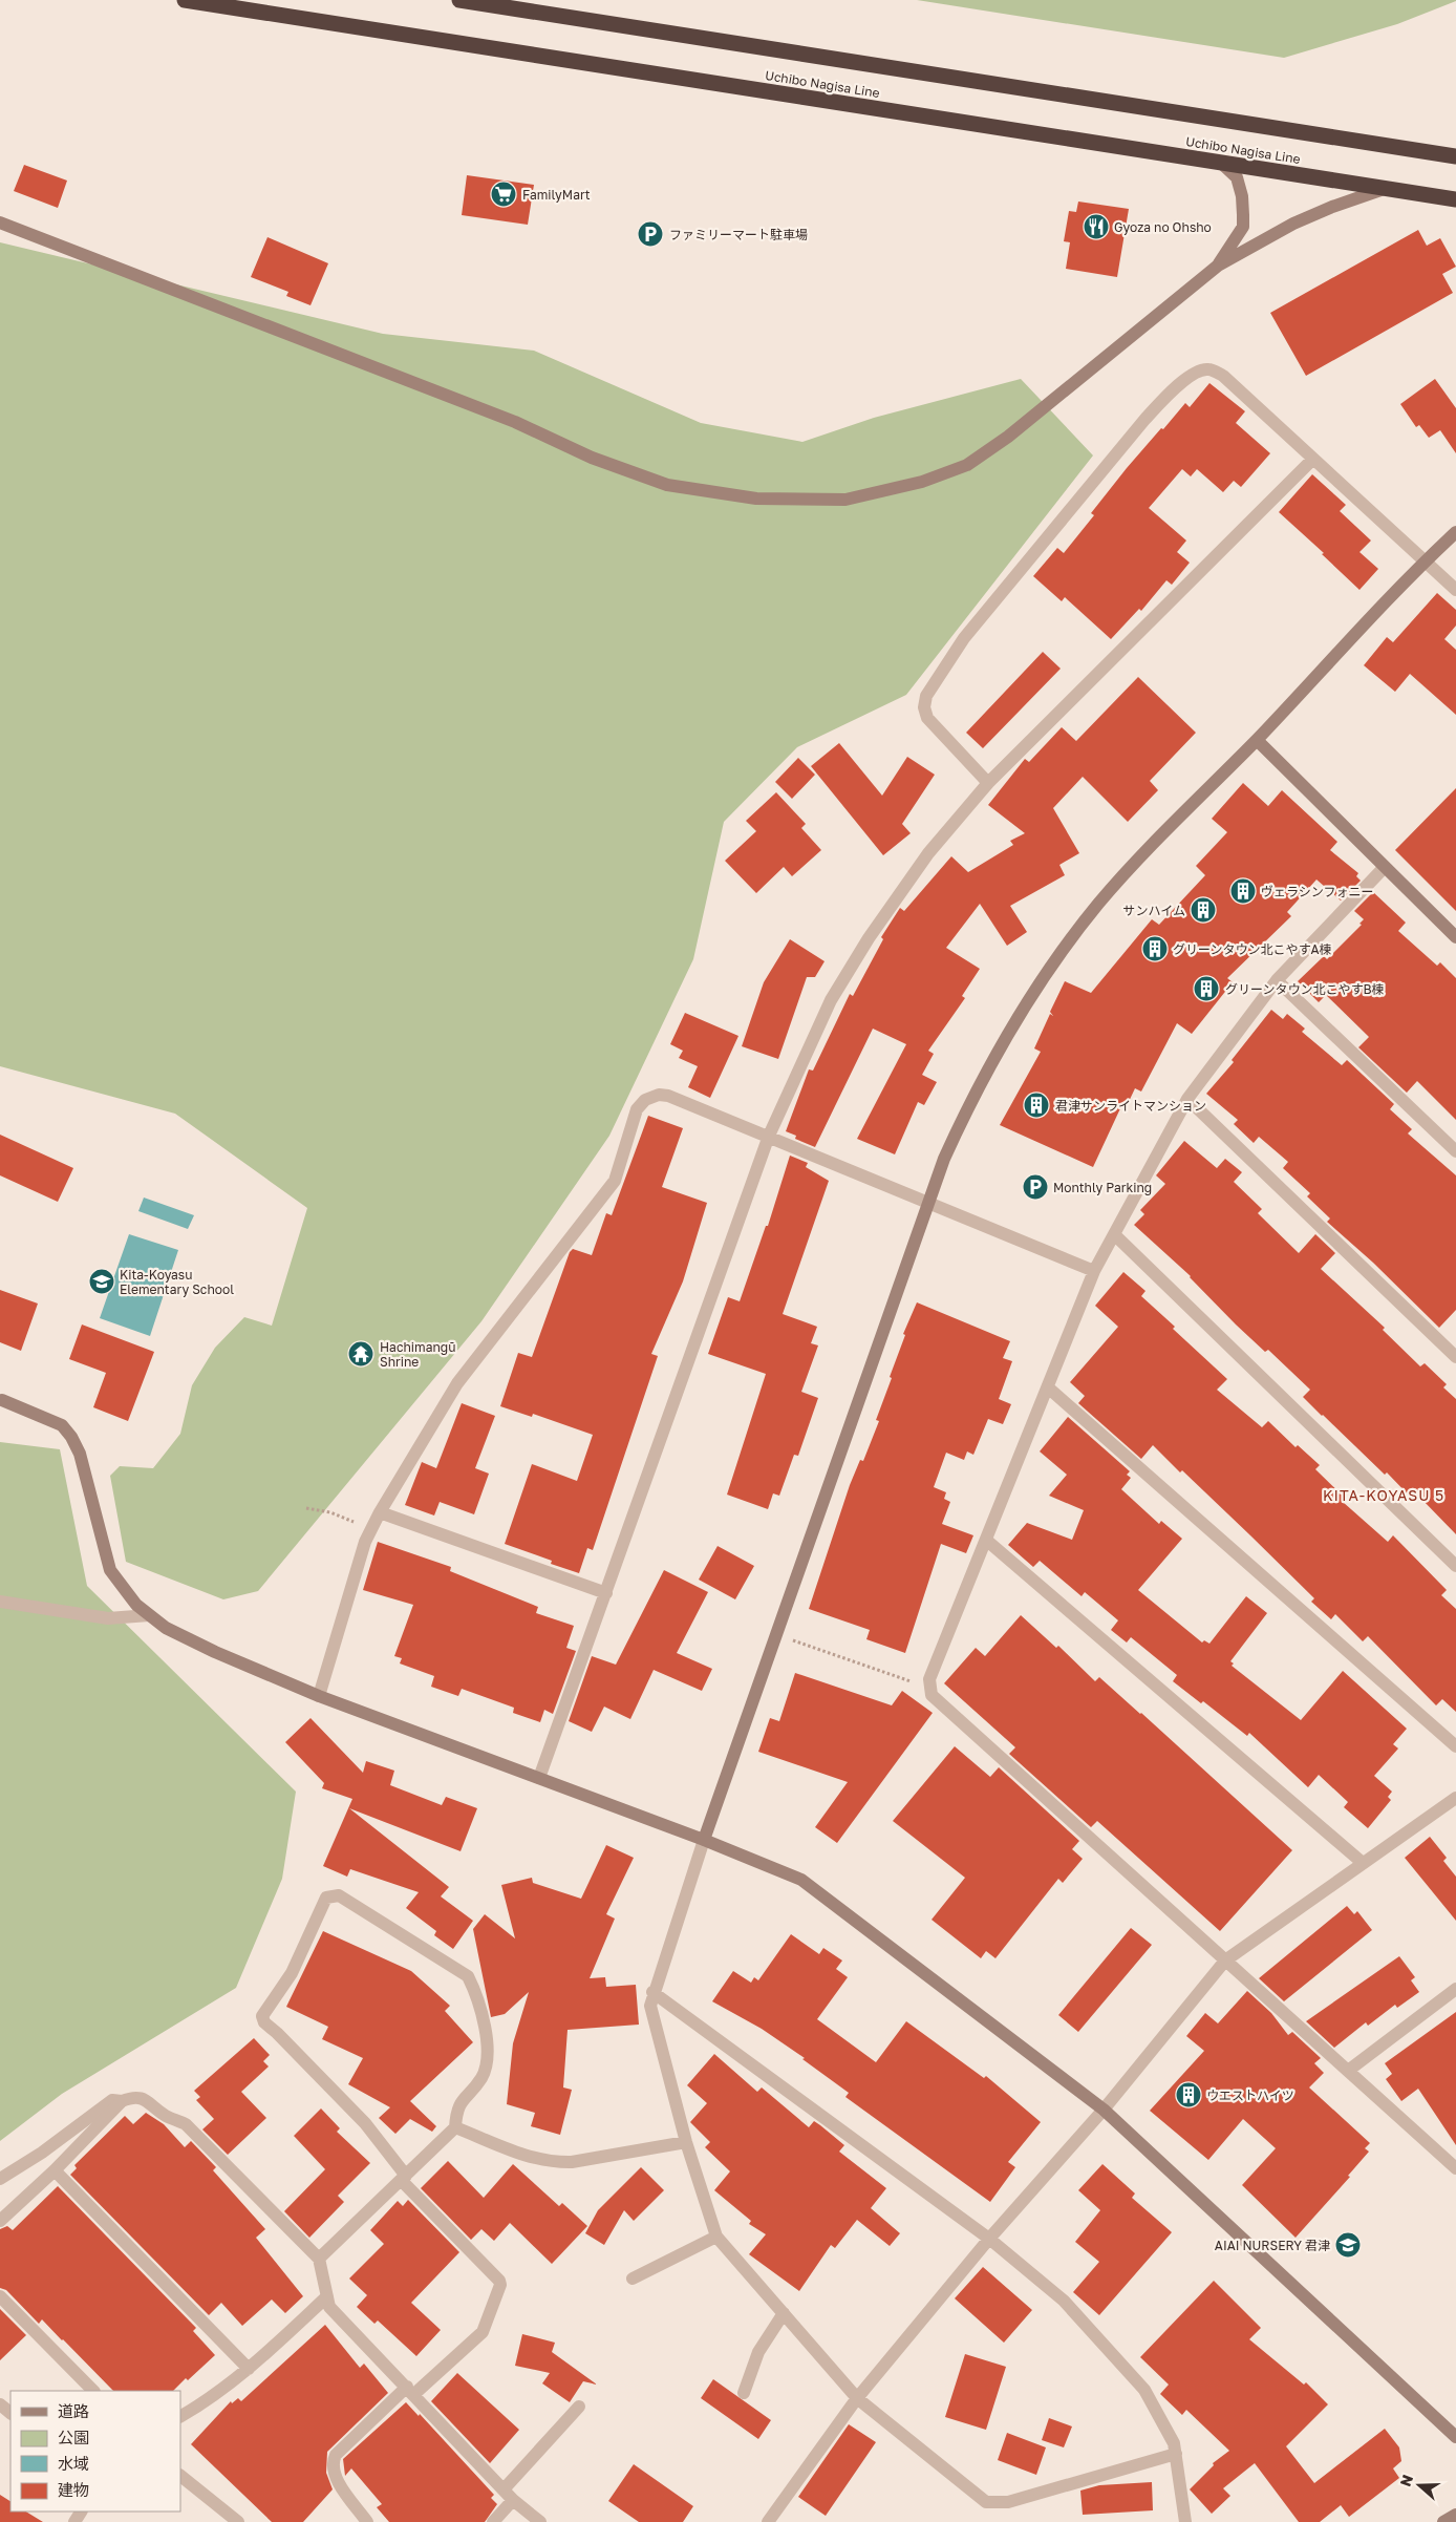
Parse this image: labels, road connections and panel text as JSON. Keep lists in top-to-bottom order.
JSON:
{
  "streets": {
    "highway": ["Uchibo Nagisa Line"]
  },
  "districts": ["KITA-KOYASU 5"],
  "places": {
    "supermarket": ["FamilyMart"],
    "restaurant": ["Gyoza no Ohsho"],
    "parking": ["ファミリーマート駐車場", "Monthly Parking"],
    "building": [
      "ヴェラシンフォニー",
      "サンハイム",
      "グリーンタウン北こやすA棟",
      "グリーンタウン北こやすB棟",
      "君津サンライトマンション",
      "ウエストハイツ"
    ],
    "school or university": ["Kita-Koyasu Elementary School", "AIAI NURSERY 君津"],
    "temple": ["Hachimangū Shrine"]
  },
  "legend": [
    "道路",
    "公園",
    "水域",
    "建物"
  ],
  "north": "left"
}
